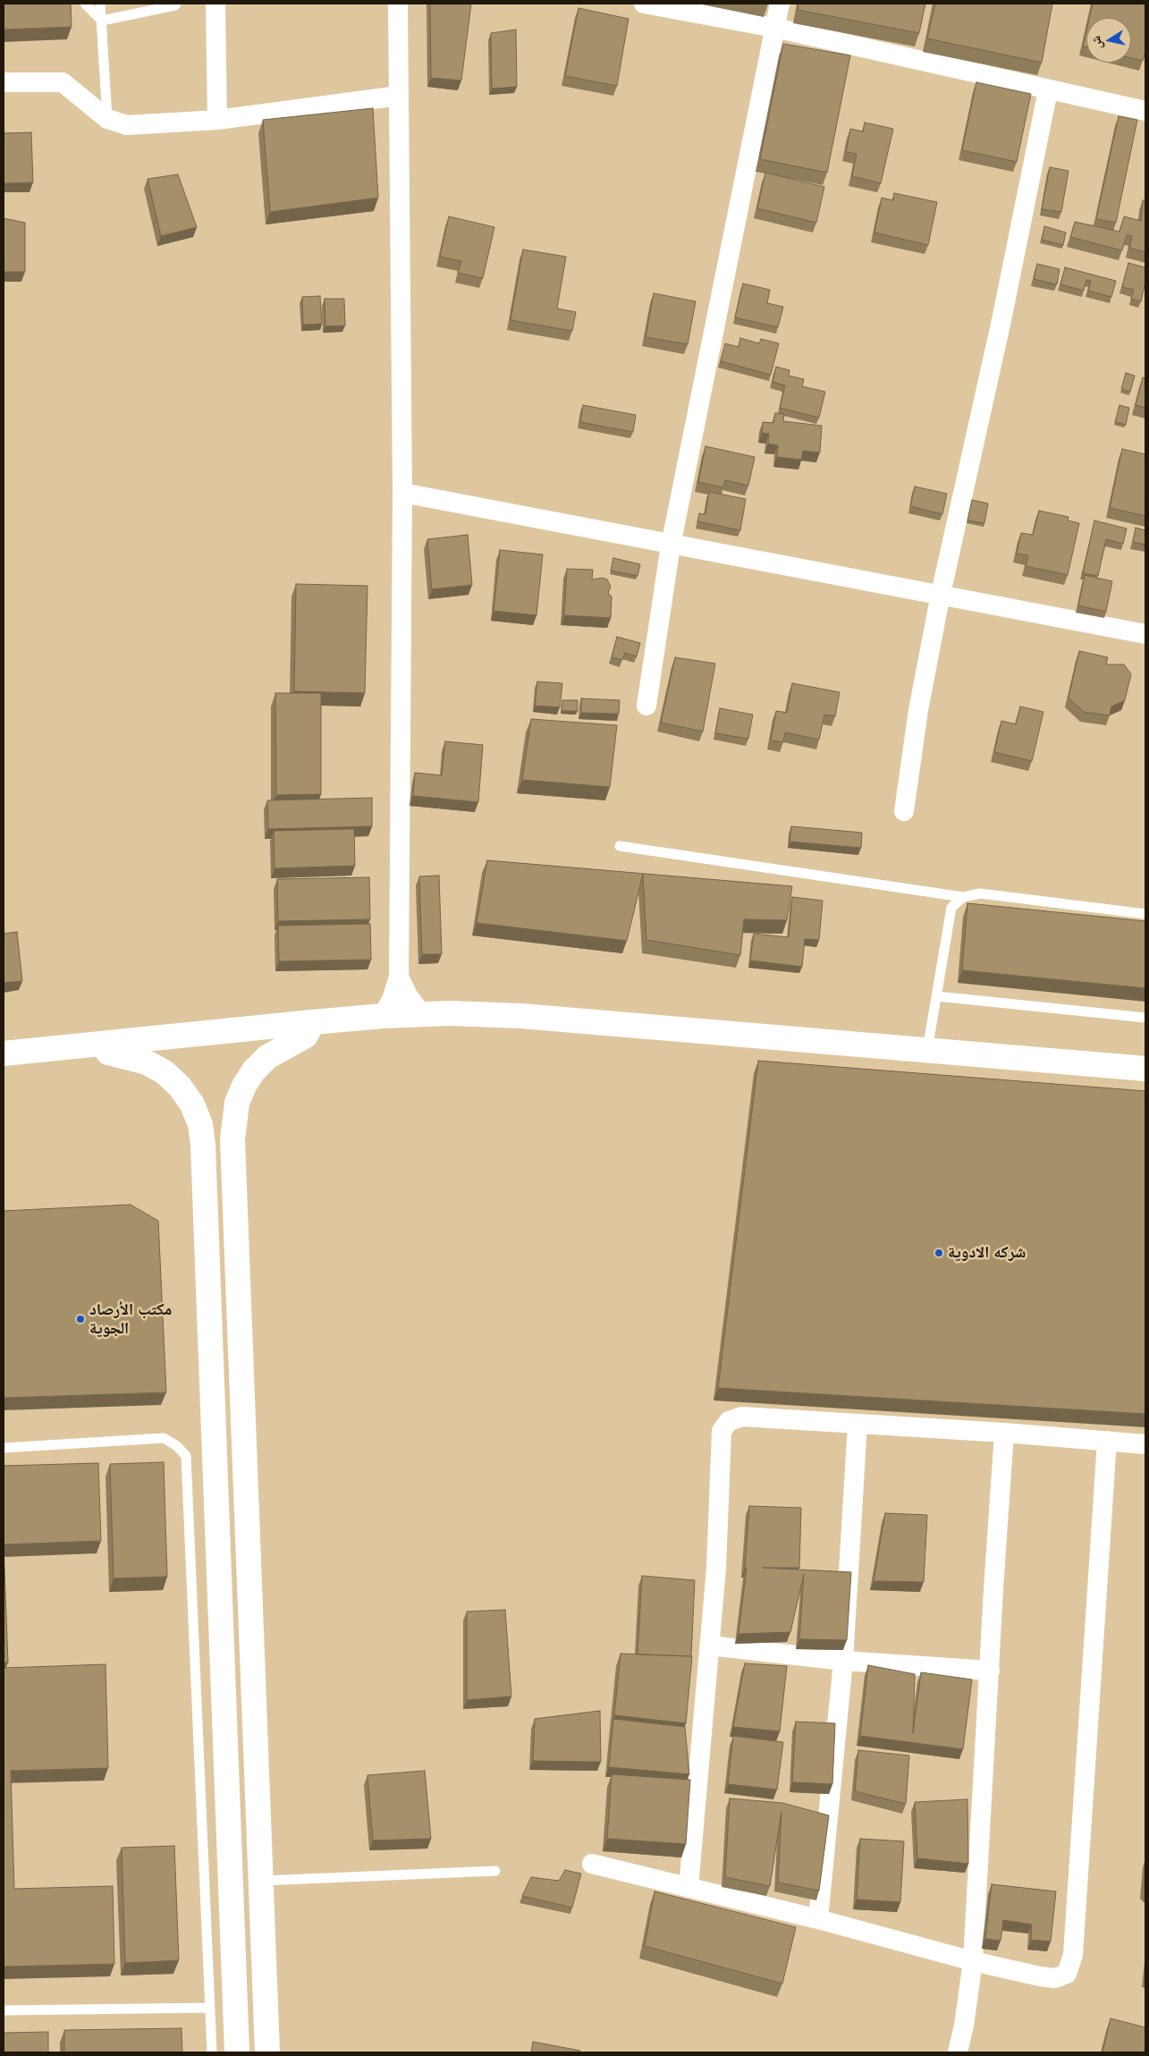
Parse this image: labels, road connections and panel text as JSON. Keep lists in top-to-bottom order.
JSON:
{
  "places": ["شركه الادوية", "مكتب الأرصاد الجوية"],
  "north": "left"
}
